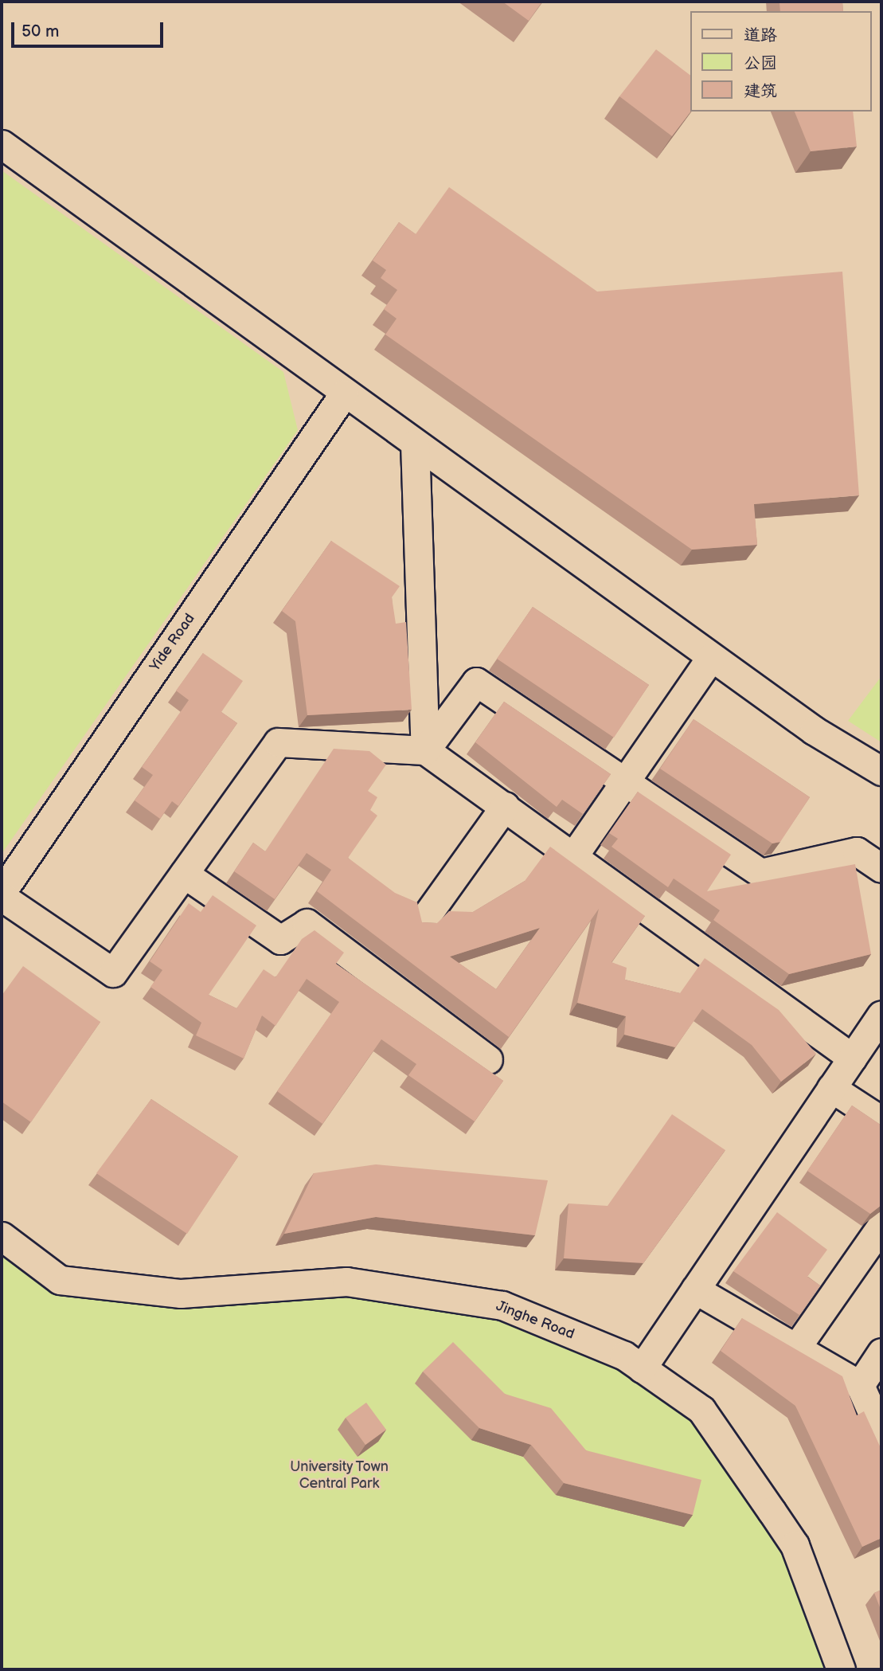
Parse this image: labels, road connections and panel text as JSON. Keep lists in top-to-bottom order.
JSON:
{
  "streets": {
    "street": ["Yide Road", "Jinghe Road"]
  },
  "parks": ["University Town Central Park"],
  "legend": ["道路", "公园", "建筑"],
  "scale_bar": "50 m"
}
